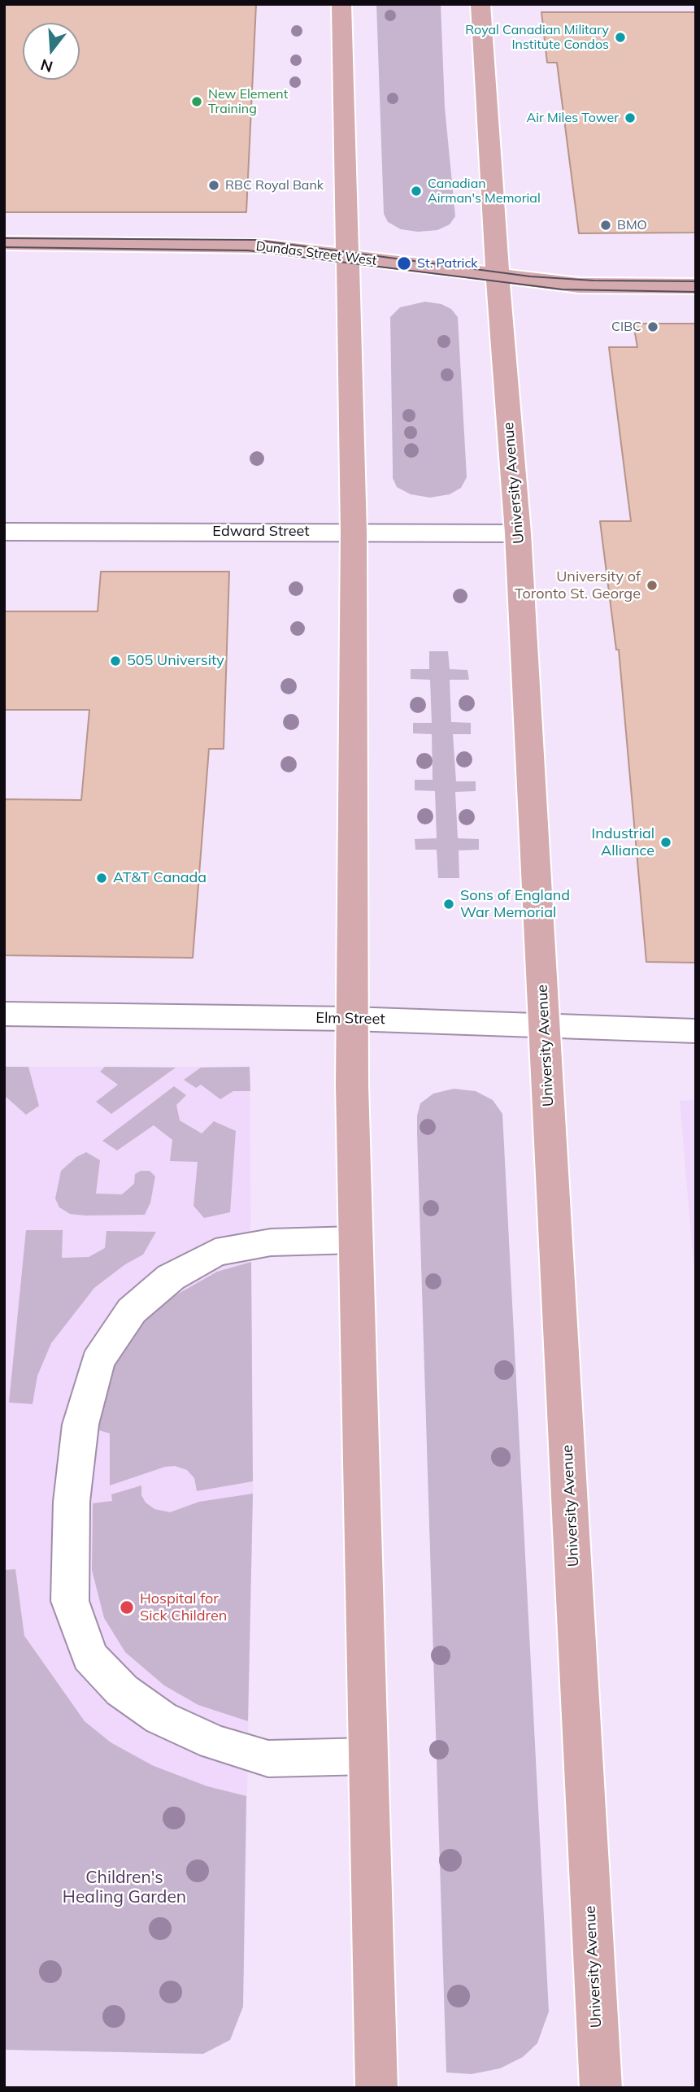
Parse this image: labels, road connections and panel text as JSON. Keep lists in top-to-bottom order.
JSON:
{
  "streets": {
    "main road": ["Dundas Street West", "University Avenue"],
    "street": ["Edward Street", "Elm Street"]
  },
  "crossings": [
    ["Dundas Street West", "University Avenue"],
    ["University Avenue", "Edward Street"],
    ["University Avenue", "Elm Street"]
  ],
  "parks": ["Children's Healing Garden"],
  "places": [
    "Royal Canadian Military Institute Condos",
    "New Element Training",
    "Air Miles Tower",
    "RBC Royal Bank",
    "Canadian Airman's Memorial",
    "BMO",
    "St. Patrick",
    "CIBC",
    "University of Toronto St. George",
    "505 University",
    "Industrial Alliance",
    "AT&T Canada",
    "Sons of England War Memorial",
    "Hospital for Sick Children"
  ],
  "north": "bottom"
}
